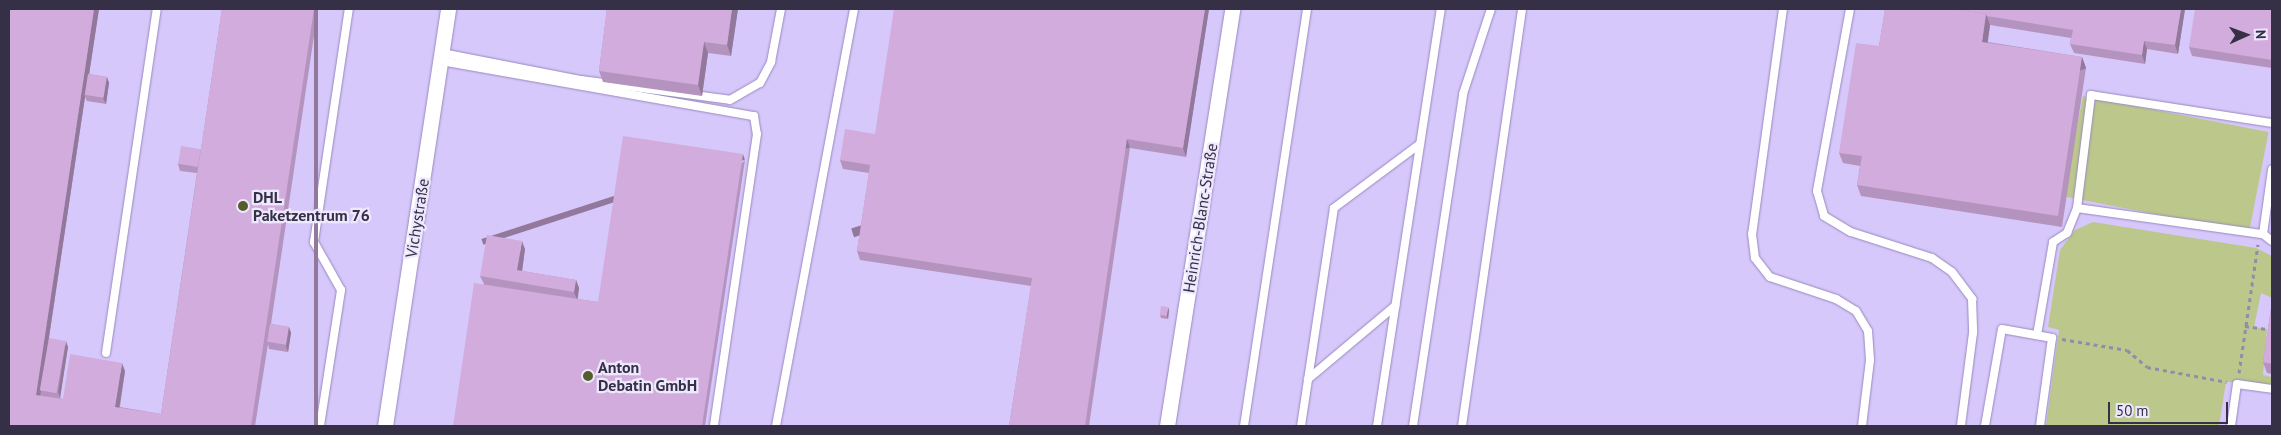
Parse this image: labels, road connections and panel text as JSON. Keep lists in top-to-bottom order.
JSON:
{
  "streets": {
    "street": ["Vichystraße", "Heinrich-Blanc-Straße"]
  },
  "places": ["DHL Paketzentrum 76", "Anton Debatin GmbH"],
  "scale_bar": "50 m",
  "north": "right"
}
